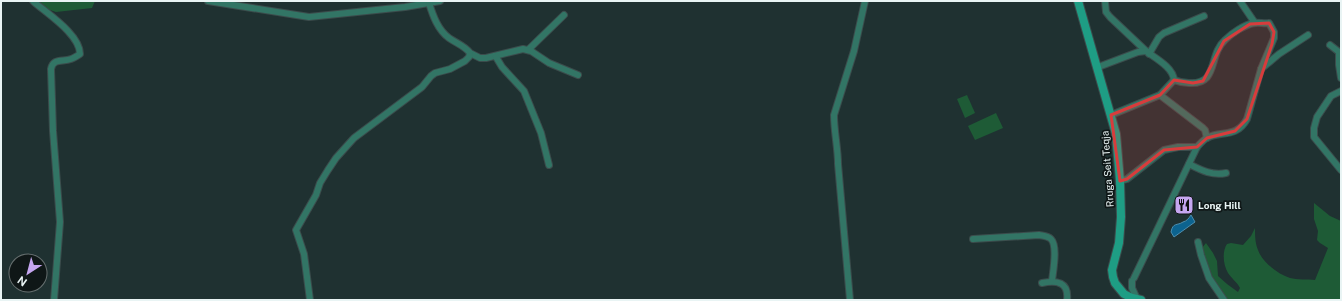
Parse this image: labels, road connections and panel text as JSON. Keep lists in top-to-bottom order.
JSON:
{
  "streets": {
    "main road": ["Rruga Seit Teqja"]
  },
  "places": {
    "restaurant": ["Long Hill"]
  },
  "north": "bottom left"
}
